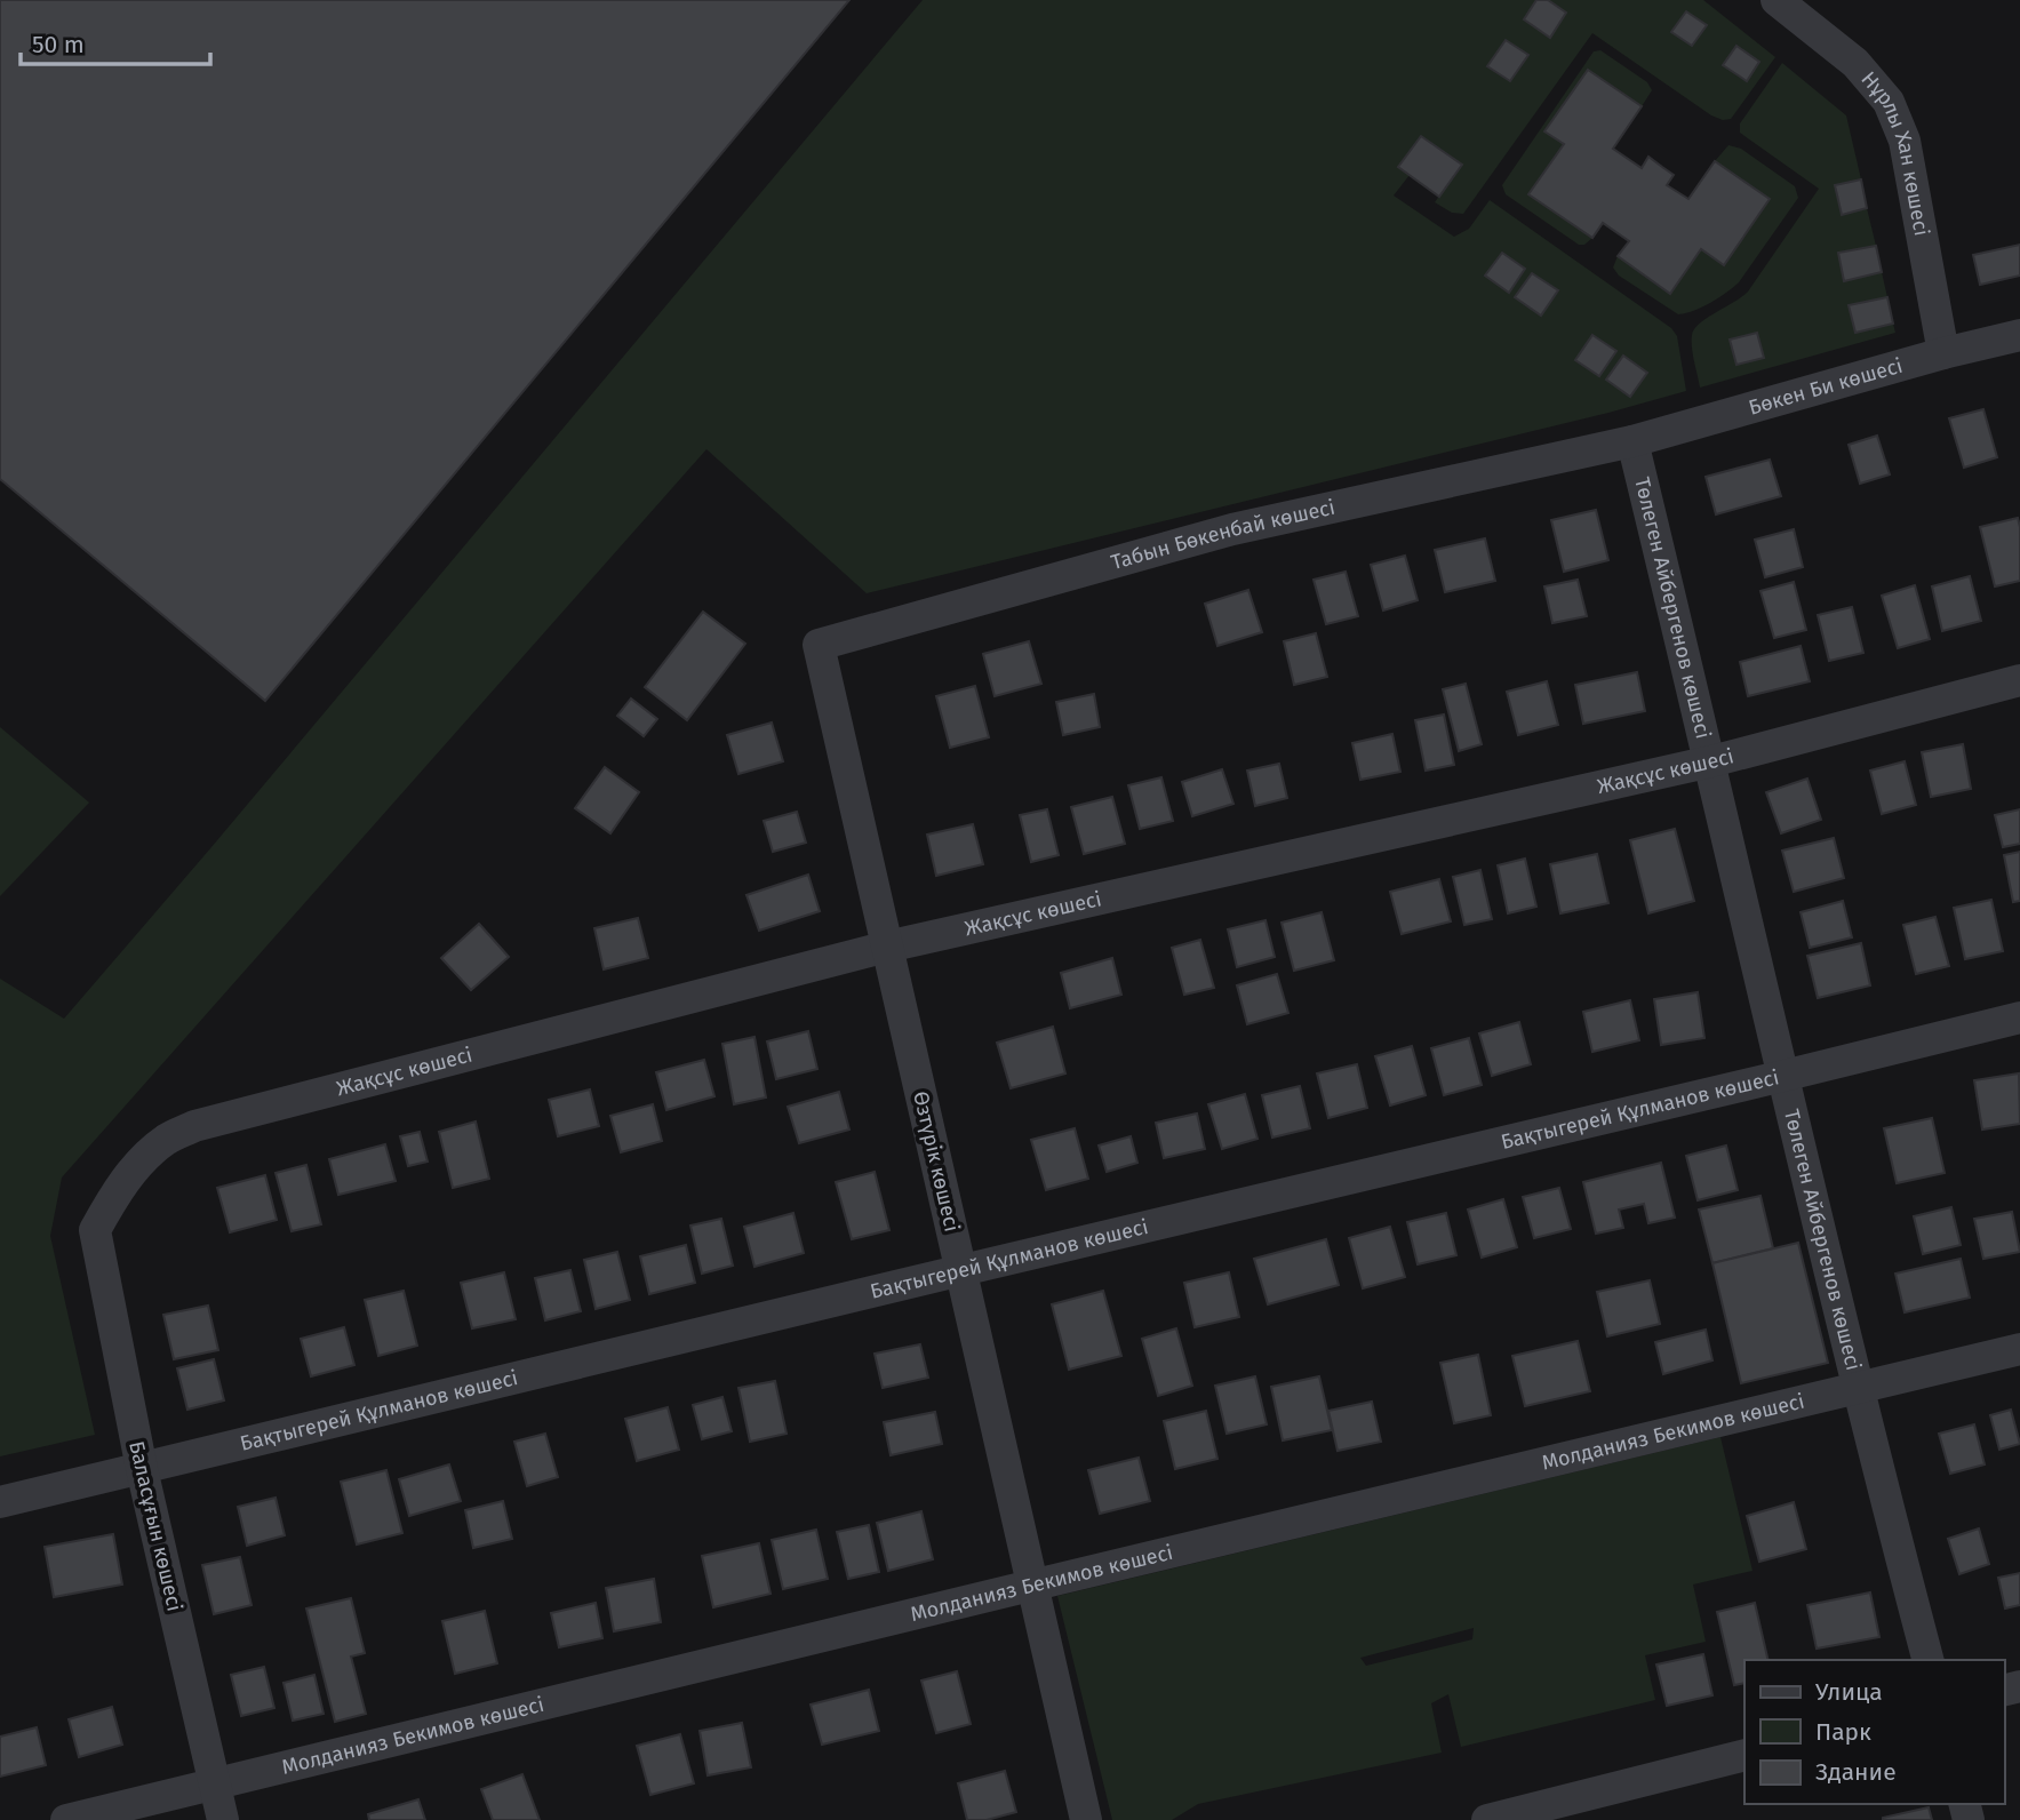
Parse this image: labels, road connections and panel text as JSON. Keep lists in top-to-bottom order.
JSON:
{
  "streets": {
    "street": [
      "Нұрлы Хан көшесі",
      "Бөкен Би көшесі",
      "Табын Бөкенбай көшесі",
      "Төлеген Айбергенов көшесі",
      "Жақсұс көшесі",
      "Бақтыгерей Құлманов көшесі",
      "Өзтүрік көшесі",
      "Молданияз Бекимов көшесі",
      "Баласұғын көшесі"
    ]
  },
  "crossings": [
    ["Нұрлы Хан көшесі", "Бөкен Би көшесі"],
    ["Бөкен Би көшесі", "Табын Бөкенбай көшесі"],
    ["Бөкен Би көшесі", "Төлеген Айбергенов көшесі"],
    ["Табын Бөкенбай көшесі", "Төлеген Айбергенов көшесі"],
    ["Табын Бөкенбай көшесі", "Өзтүрік көшесі"],
    ["Төлеген Айбергенов көшесі", "Жақсұс көшесі"],
    ["Төлеген Айбергенов көшесі", "Бақтыгерей Құлманов көшесі"],
    ["Төлеген Айбергенов көшесі", "Молданияз Бекимов көшесі"],
    ["Жақсұс көшесі", "Өзтүрік көшесі"],
    ["Жақсұс көшесі", "Баласұғын көшесі"],
    ["Бақтыгерей Құлманов көшесі", "Өзтүрік көшесі"],
    ["Бақтыгерей Құлманов көшесі", "Баласұғын көшесі"],
    ["Өзтүрік көшесі", "Молданияз Бекимов көшесі"],
    ["Молданияз Бекимов көшесі", "Баласұғын көшесі"]
  ],
  "legend": ["Улица", "Парк", "Здание"],
  "scale_bar": "50 m"
}
